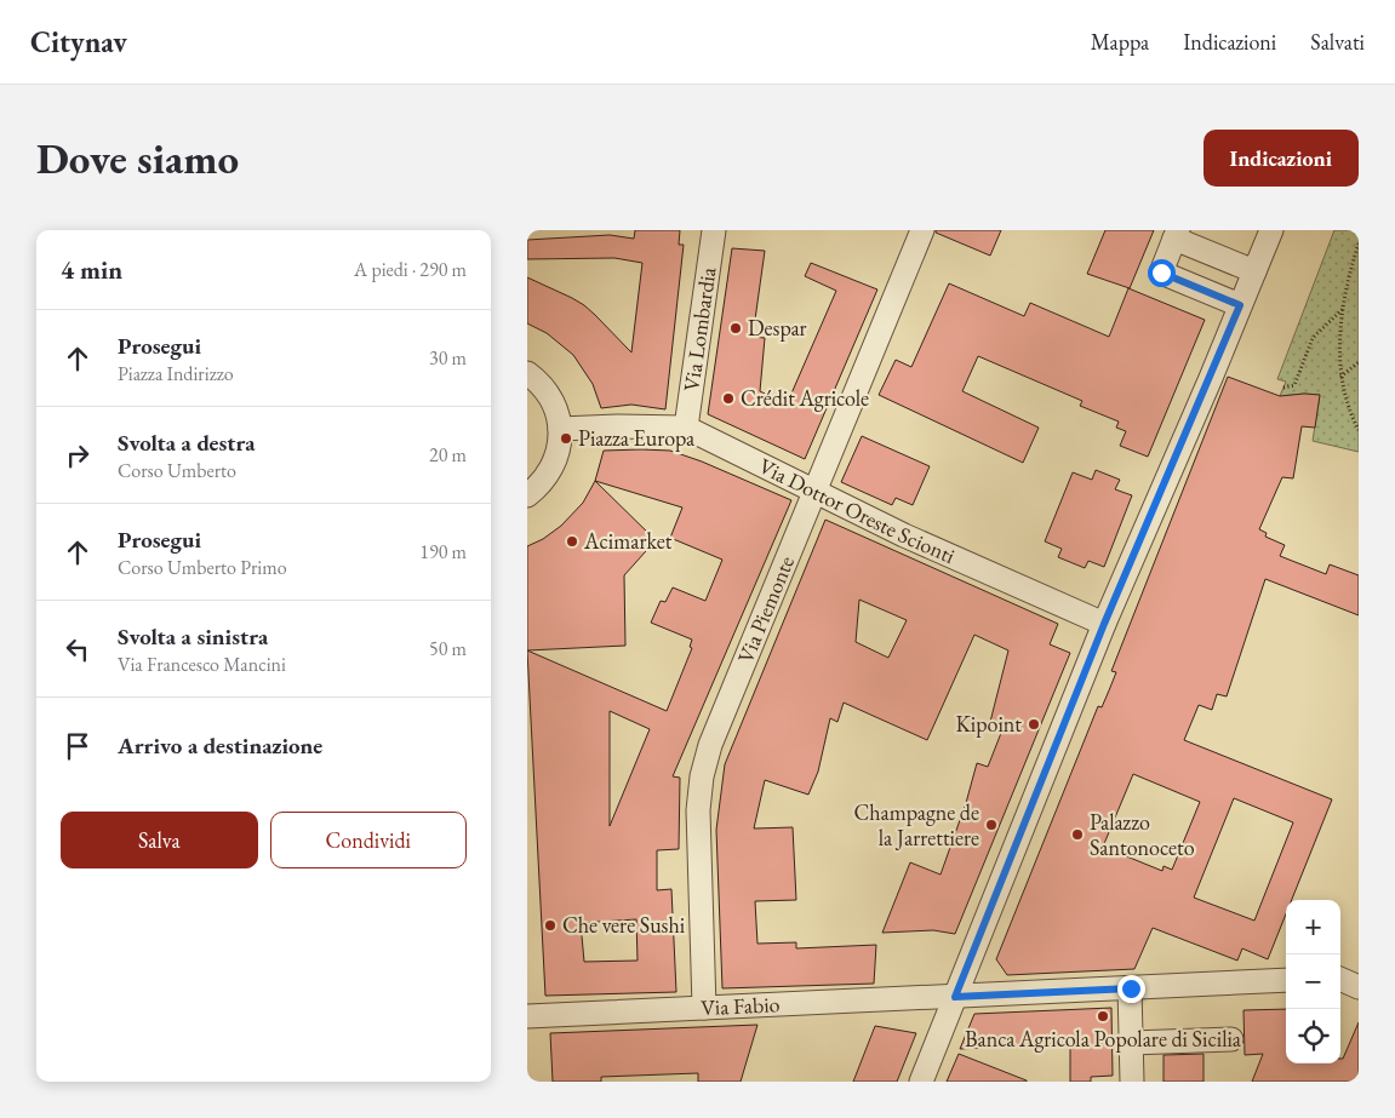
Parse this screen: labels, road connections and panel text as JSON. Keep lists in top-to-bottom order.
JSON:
{
  "streets": {
    "street": [
      "Via Lombardia",
      "Via Dottor Oreste Scionti",
      "Via Piemonte",
      "Via Fabio"
    ]
  },
  "crossings": [
    ["Via Lombardia", "Via Dottor Oreste Scionti"],
    ["Via Dottor Oreste Scionti", "Via Piemonte"],
    ["Via Piemonte", "Via Fabio"]
  ],
  "places": [
    "Despar",
    "Crédit Agricole",
    "Piazza Europa",
    "Acimarket",
    "Kipoint",
    "Champagne de la Jarrettiere",
    "Palazzo Santonoceto",
    "Che vere Sushi",
    "Banca Agricola Popolare di Sicilia"
  ],
  "page": {
    "header": "Citynav",
    "nav": ["Mappa", "Indicazioni", "Salvati"],
    "buttons": [
      "Indicazioni",
      ["Salva", "Condividi"]
    ],
    "title": "Dove siamo",
    "heading": ["4 min", "A piedi · 290 m"],
    "list": [
      ["Prosegui", "Piazza Indirizzo", "30 m"],
      ["Svolta a destra", "Corso Umberto", "20 m"],
      ["Prosegui", "Corso Umberto Primo", "190 m"],
      ["Svolta a sinistra", "Via Francesco Mancini", "50 m"],
      "Arrivo a destinazione"
    ],
    "map_buttons": ["+", "−"]
  }
}
